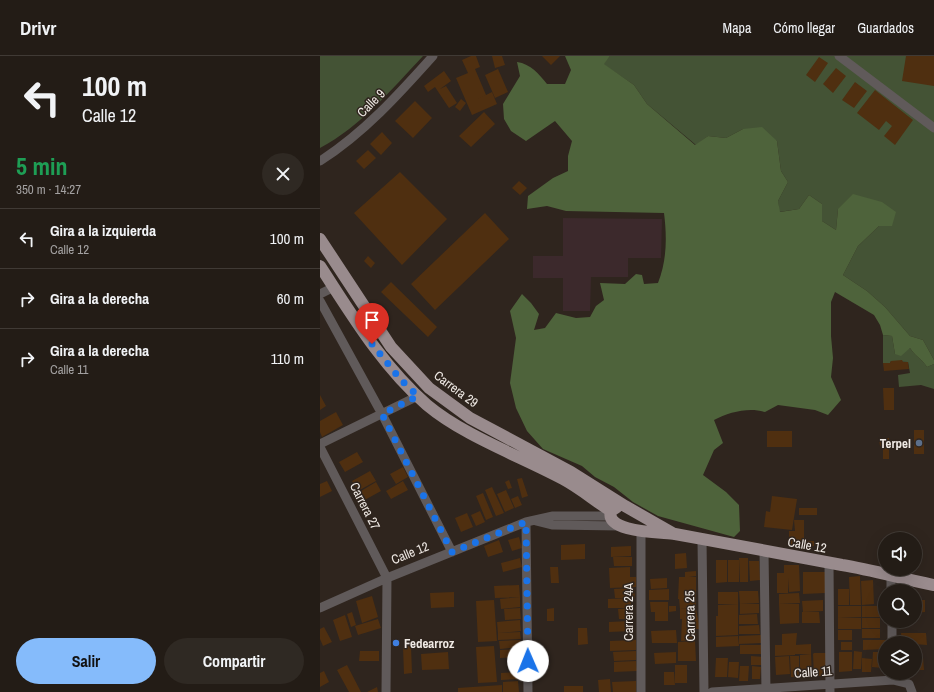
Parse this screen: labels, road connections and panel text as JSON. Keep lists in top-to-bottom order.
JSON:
{
  "streets": {
    "main road": ["Carrera 29", "Calle 12"],
    "street": [
      "Calle 9",
      "Carrera 27",
      "Carrera 24A",
      "Carrera 25",
      "Calle 11"
    ]
  },
  "crossings": [
    ["Carrera 29", "Calle 12"],
    ["Carrera 27", "Calle 12"],
    ["Calle 12", "Carrera 25"]
  ],
  "places": ["Terpel", "Fedearroz"],
  "page": {
    "header": "Drivr",
    "nav": ["Mapa", "Cómo llegar", "Guardados"],
    "turn": ["100 m", "Calle 12"],
    "heading": ["5 min", "350 m · 14:27"],
    "list": [
      {
        "name": "Gira a la izquierda",
        "note": "Calle 12",
        "value": "100 m"
      },
      {
        "name": "Gira a la derecha",
        "value": "60 m"
      },
      {
        "name": "Gira a la derecha",
        "note": "Calle 11",
        "value": "110 m"
      }
    ],
    "buttons": ["Salir", "Compartir"]
  }
}
